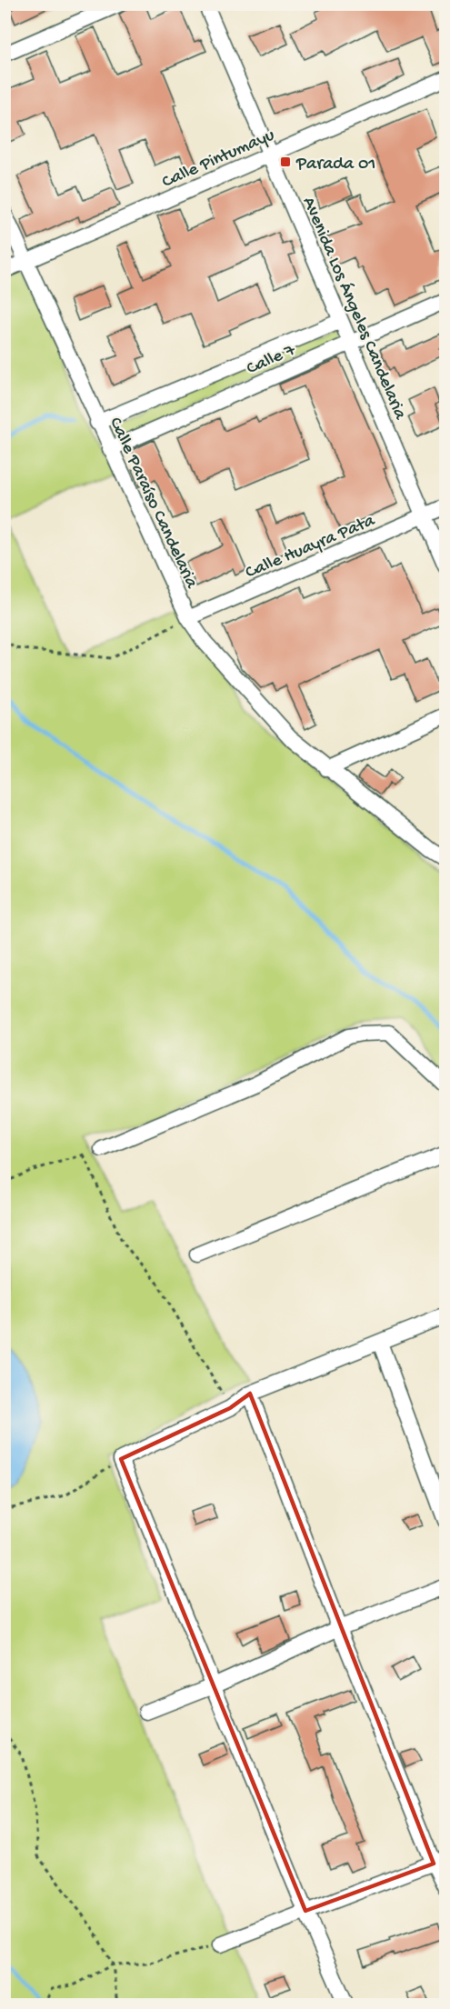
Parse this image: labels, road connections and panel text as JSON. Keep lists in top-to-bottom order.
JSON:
{
  "streets": {
    "street": [
      "Calle Pintumayu",
      "Avenida Los Ángeles Candelaria",
      "Calle 7",
      "Calle Paraíso Candelaria",
      "Calle Huayra Pata"
    ]
  },
  "crossings": [
    ["Calle Pintumayu", "Avenida Los Ángeles Candelaria"],
    ["Calle Pintumayu", "Calle Paraíso Candelaria"],
    ["Avenida Los Ángeles Candelaria", "Calle 7"],
    ["Avenida Los Ángeles Candelaria", "Calle Huayra Pata"],
    ["Calle 7", "Calle Paraíso Candelaria"],
    ["Calle Paraíso Candelaria", "Calle Huayra Pata"]
  ],
  "places": {
    "transit": ["Parada 01"]
  }
}
